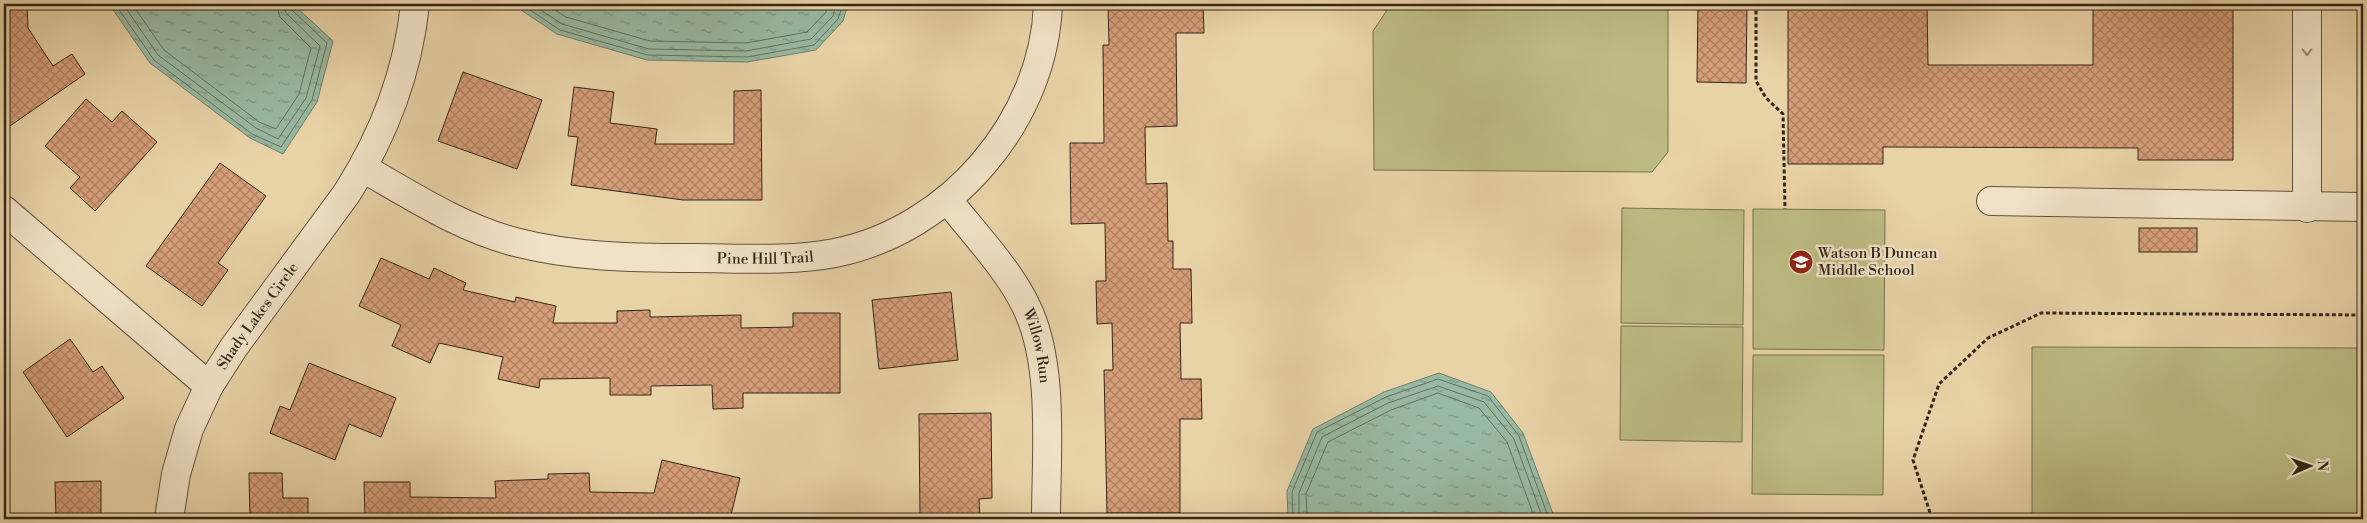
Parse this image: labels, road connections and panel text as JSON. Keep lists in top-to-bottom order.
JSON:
{
  "streets": {
    "street": ["Pine Hill Trail", "Shady Lakes Circle", "Willow Run"]
  },
  "crossings": [
    ["Pine Hill Trail", "Shady Lakes Circle"],
    ["Pine Hill Trail", "Willow Run"]
  ],
  "places": {
    "school or university": ["Watson B Duncan Middle School"]
  },
  "north": "right"
}
